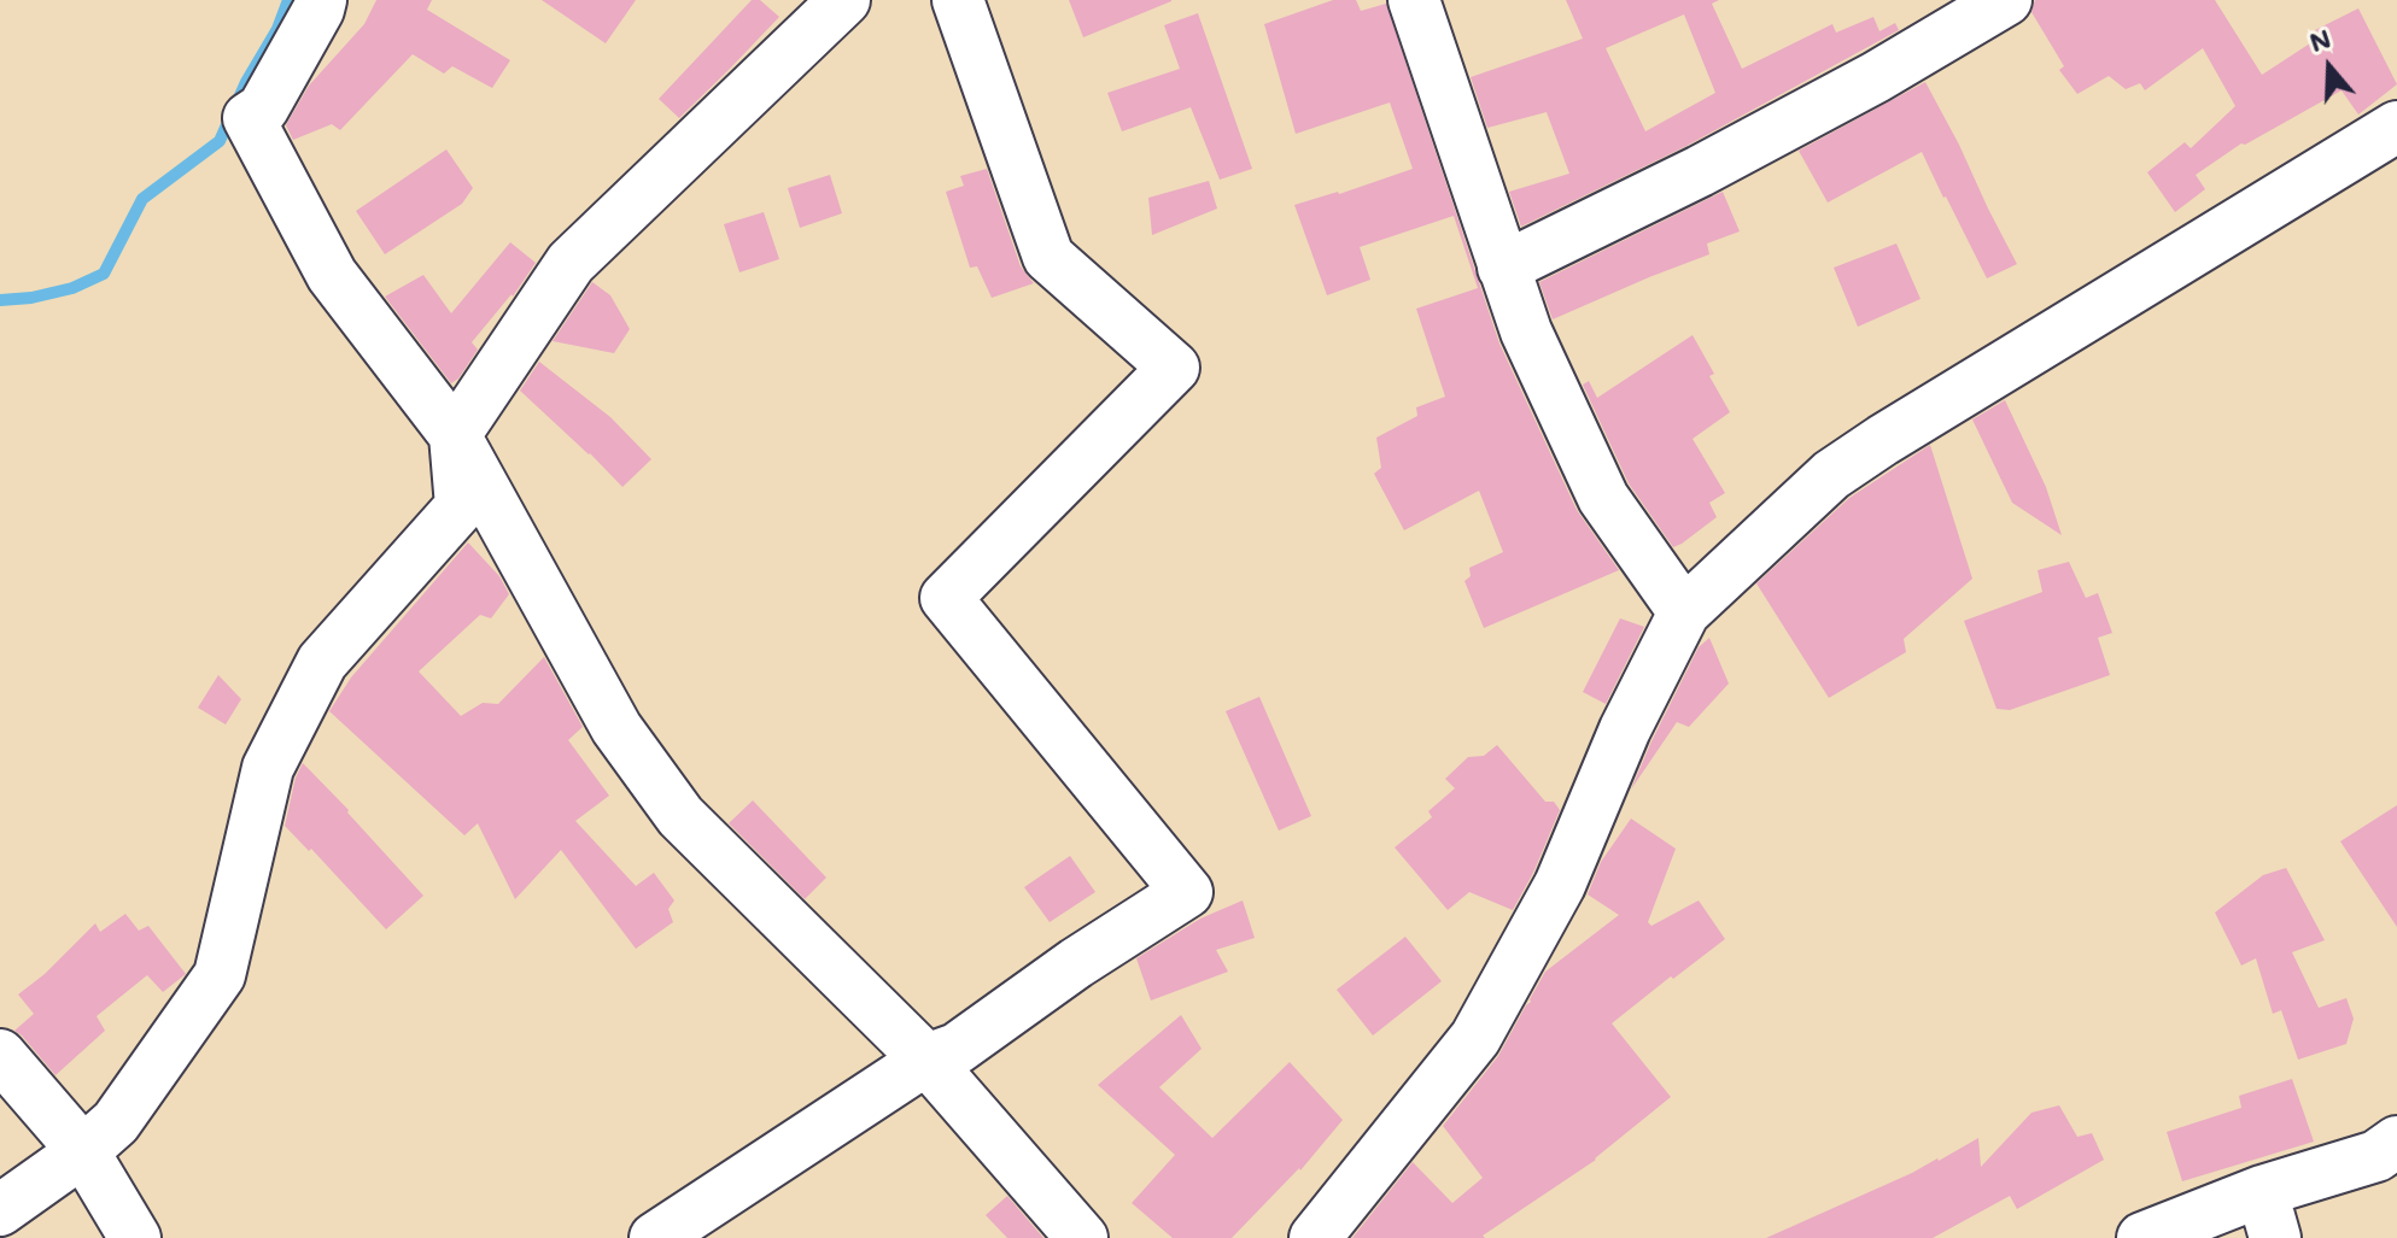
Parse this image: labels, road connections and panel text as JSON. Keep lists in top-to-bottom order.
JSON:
{
  "north": "top"
}
